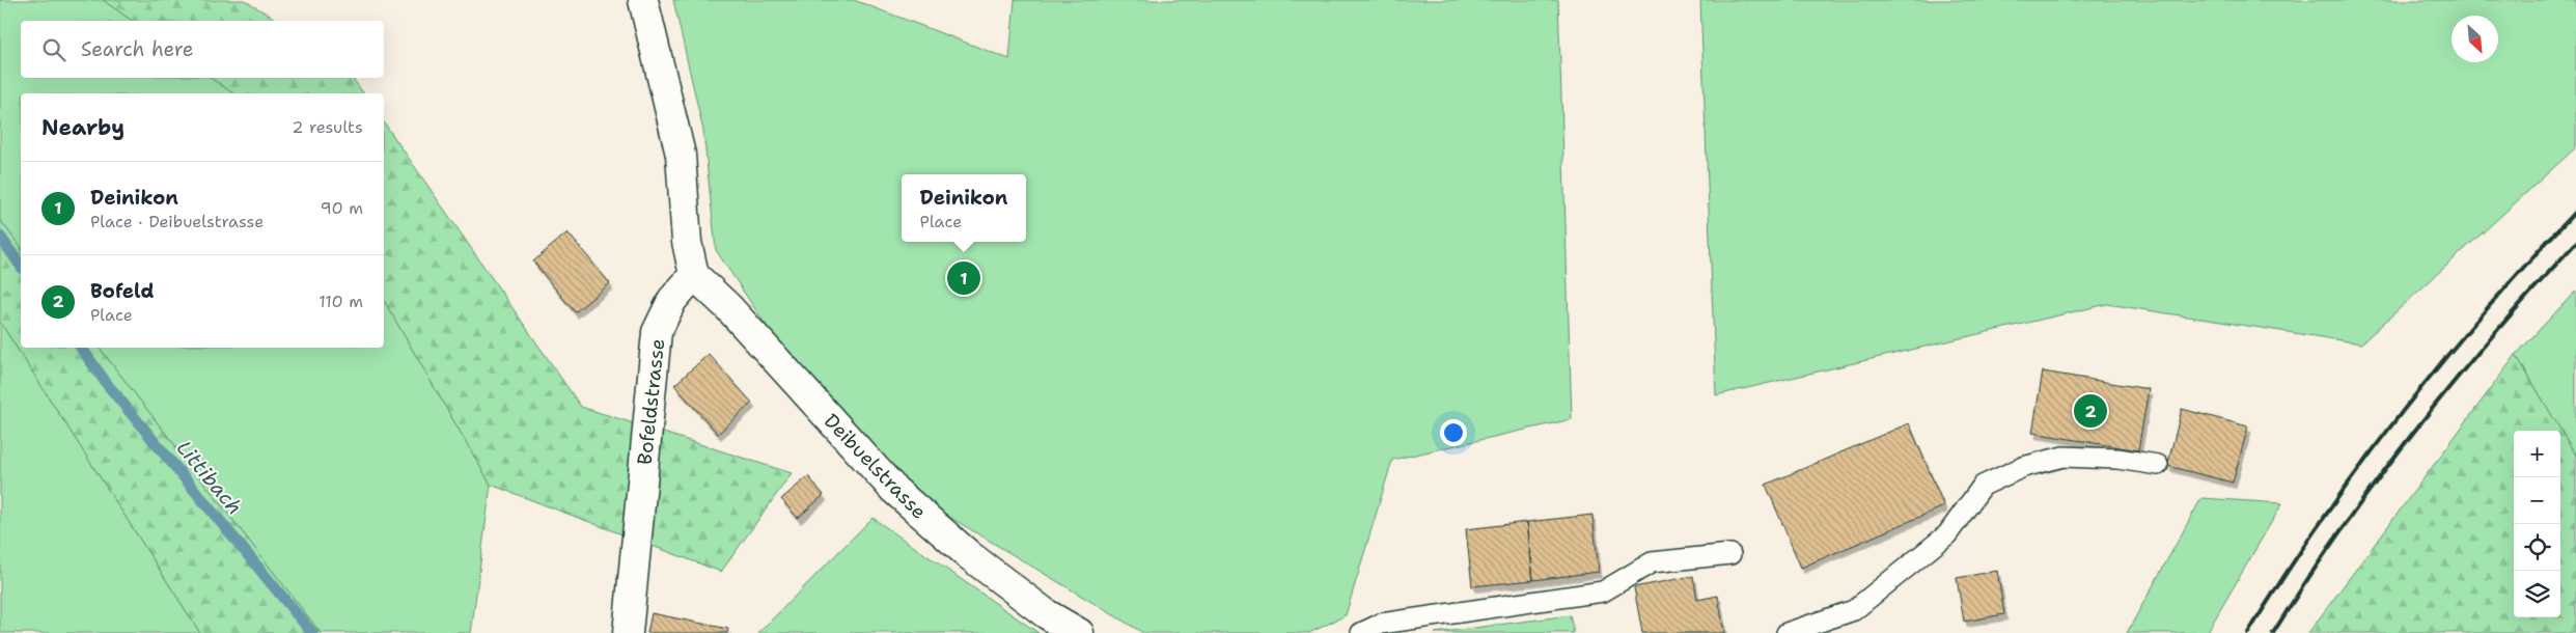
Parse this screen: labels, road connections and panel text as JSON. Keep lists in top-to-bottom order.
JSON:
{
  "streets": {
    "street": ["Bofeldstrasse", "Deibuelstrasse"]
  },
  "crossings": [
    ["Bofeldstrasse", "Deibuelstrasse"]
  ],
  "water": ["Littibach"],
  "north": "bottom right",
  "page": {
    "search": "Search here",
    "heading": ["Nearby", "2 results"],
    "list": [
      {
        "mark": "1",
        "name": "Deinikon",
        "note": "Place · Deibuelstrasse",
        "value": "90 m"
      },
      {
        "mark": "2",
        "name": "Bofeld",
        "note": "Place",
        "value": "110 m"
      }
    ],
    "popup": ["Deinikon", "Place"],
    "pins": ["1", "2"],
    "map_buttons": ["+", "−"]
  }
}
